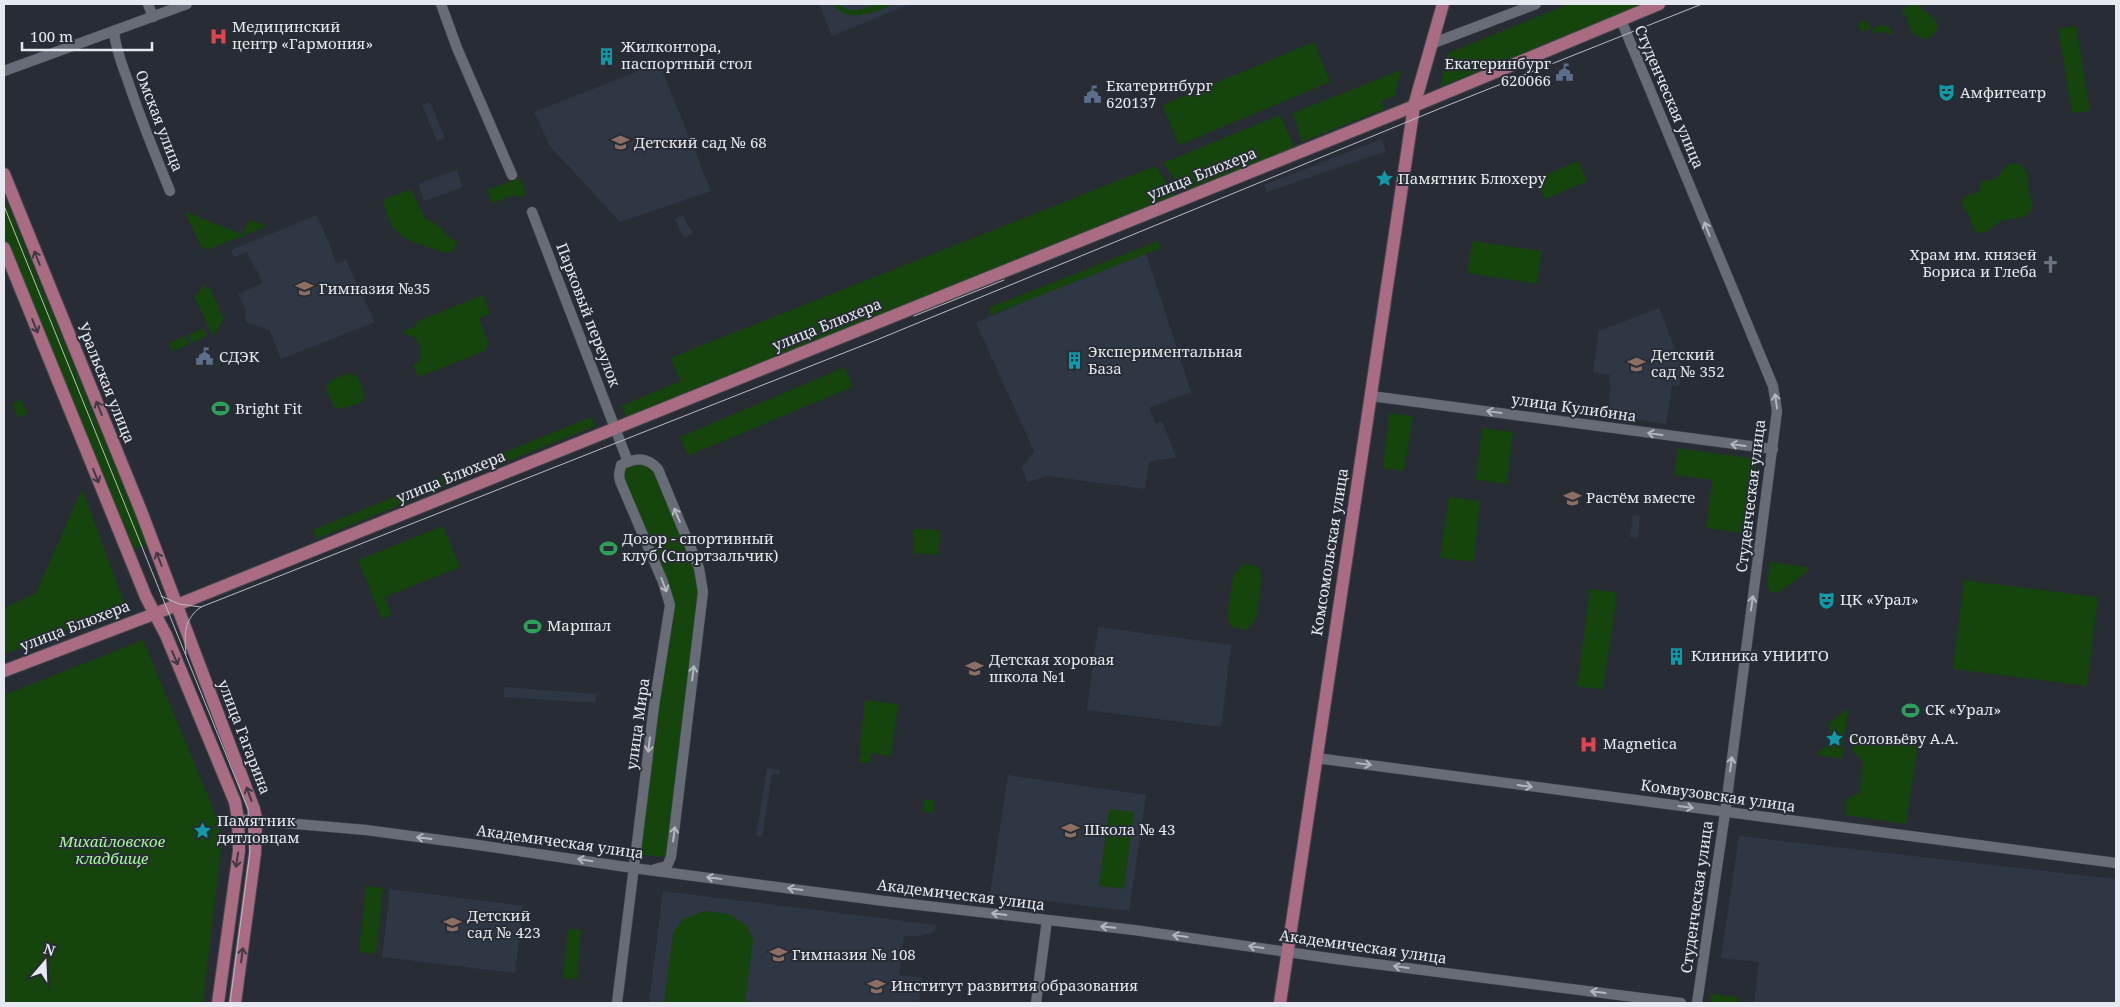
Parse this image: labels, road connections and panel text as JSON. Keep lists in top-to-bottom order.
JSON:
{
  "streets": {
    "main road": [
      "улица Блюхера",
      "Уральская улица",
      "Комсомольская улица",
      "улица Гагарина"
    ],
    "street": [
      "Студенческая улица",
      "Омская улица",
      "Парковый переулок",
      "улица Кулибина",
      "улица Мира",
      "Комвузовская улица",
      "Академическая улица"
    ]
  },
  "crossings": [
    ["Студенческая улица", "улица Блюхера"],
    ["Студенческая улица", "улица Кулибина"],
    ["Студенческая улица", "Комвузовская улица"],
    ["улица Блюхера", "Парковый переулок"],
    ["улица Блюхера", "Уральская улица"],
    ["улица Блюхера", "Комсомольская улица"],
    ["улица Блюхера", "улица Гагарина"],
    ["Уральская улица", "улица Гагарина"],
    ["улица Кулибина", "Комсомольская улица"],
    ["Комсомольская улица", "Комвузовская улица"],
    ["Комсомольская улица", "Академическая улица"],
    ["улица Мира", "Академическая улица"],
    ["улица Гагарина", "Академическая улица"]
  ],
  "one_way": [
    "Студенческая улица",
    "улица Кулибина",
    "улица Мира",
    "Комвузовская улица",
    "Академическая улица"
  ],
  "parks": ["Михайловское кладбище"],
  "places": {
    "hospital": ["Медицинский центр «Гармония»", "Magnetica"],
    "building": ["Жилконтора, паспортный стол", "Экспериментальная База", "Клиника УНИИТО"],
    "public building": ["Екатеринбург 620066", "Екатеринбург 620137", "СДЭК"],
    "theatre": ["Амфитеатр", "ЦК «Урал»"],
    "school or university": [
      "Детский сад № 68",
      "Гимназия №35",
      "Детский сад № 352",
      "Растём вместе",
      "Детская хоровая школа №1",
      "Школа № 43",
      "Детский сад № 423",
      "Гимназия № 108",
      "Институт развития образования"
    ],
    "place": ["Памятник Блюхеру", "Соловьёву А.А.", "Памятник дятловцам"],
    "church": ["Храм им. князей Бориса и Глеба"],
    "sports": [
      "Bright Fit",
      "Дозор - спортивный клуб (Спортзальчик)",
      "Маршал",
      "СК «Урал»"
    ]
  },
  "scale_bar": "100 m",
  "north": "top"
}
